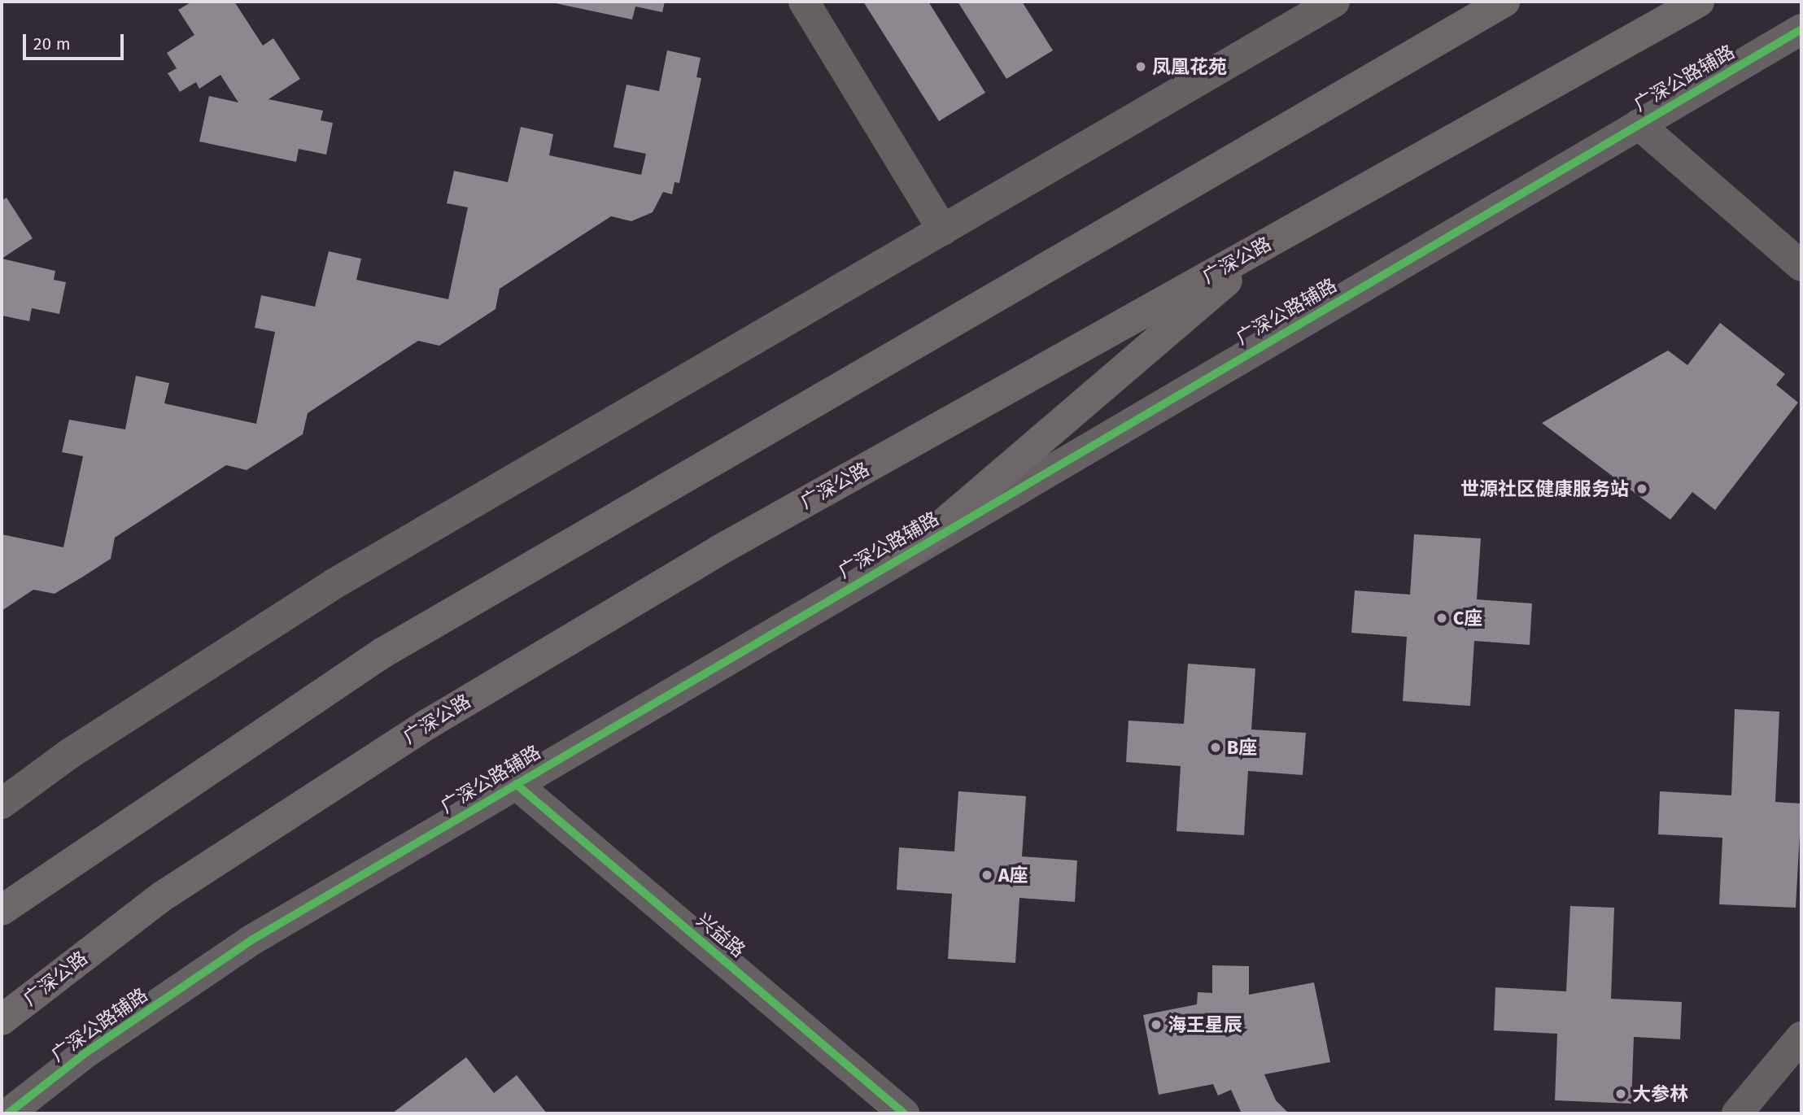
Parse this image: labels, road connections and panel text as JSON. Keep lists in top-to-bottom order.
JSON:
{
  "streets": {
    "highway": ["广深公路"],
    "main road": ["广深公路辅路"],
    "street": ["兴益路"]
  },
  "crossings": [
    ["广深公路辅路", "兴益路"]
  ],
  "places": [
    "凤凰花苑",
    "世源社区健康服务站",
    "C座",
    "B座",
    "A座",
    "海王星辰",
    "大参林"
  ],
  "scale_bar": "20 m"
}
